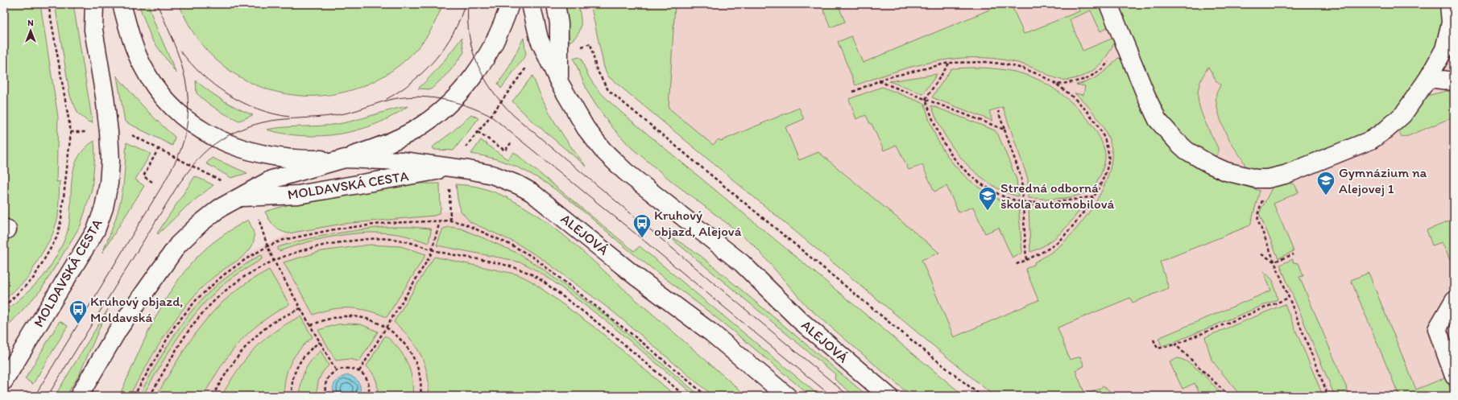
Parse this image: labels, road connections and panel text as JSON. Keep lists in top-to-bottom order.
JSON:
{
  "streets": {
    "street": ["MOLDAVSKÁ CESTA", "ALEJOVÁ"]
  },
  "crossings": [
    ["MOLDAVSKÁ CESTA", "ALEJOVÁ"]
  ],
  "places": {
    "school or university": ["Gymnázium na Alejovej 1", "Stredná odborná škola automobilová"],
    "bus stop": ["Kruhový objazd, Alejová", "Kruhový objazd, Moldavská"]
  },
  "north": "top"
}
